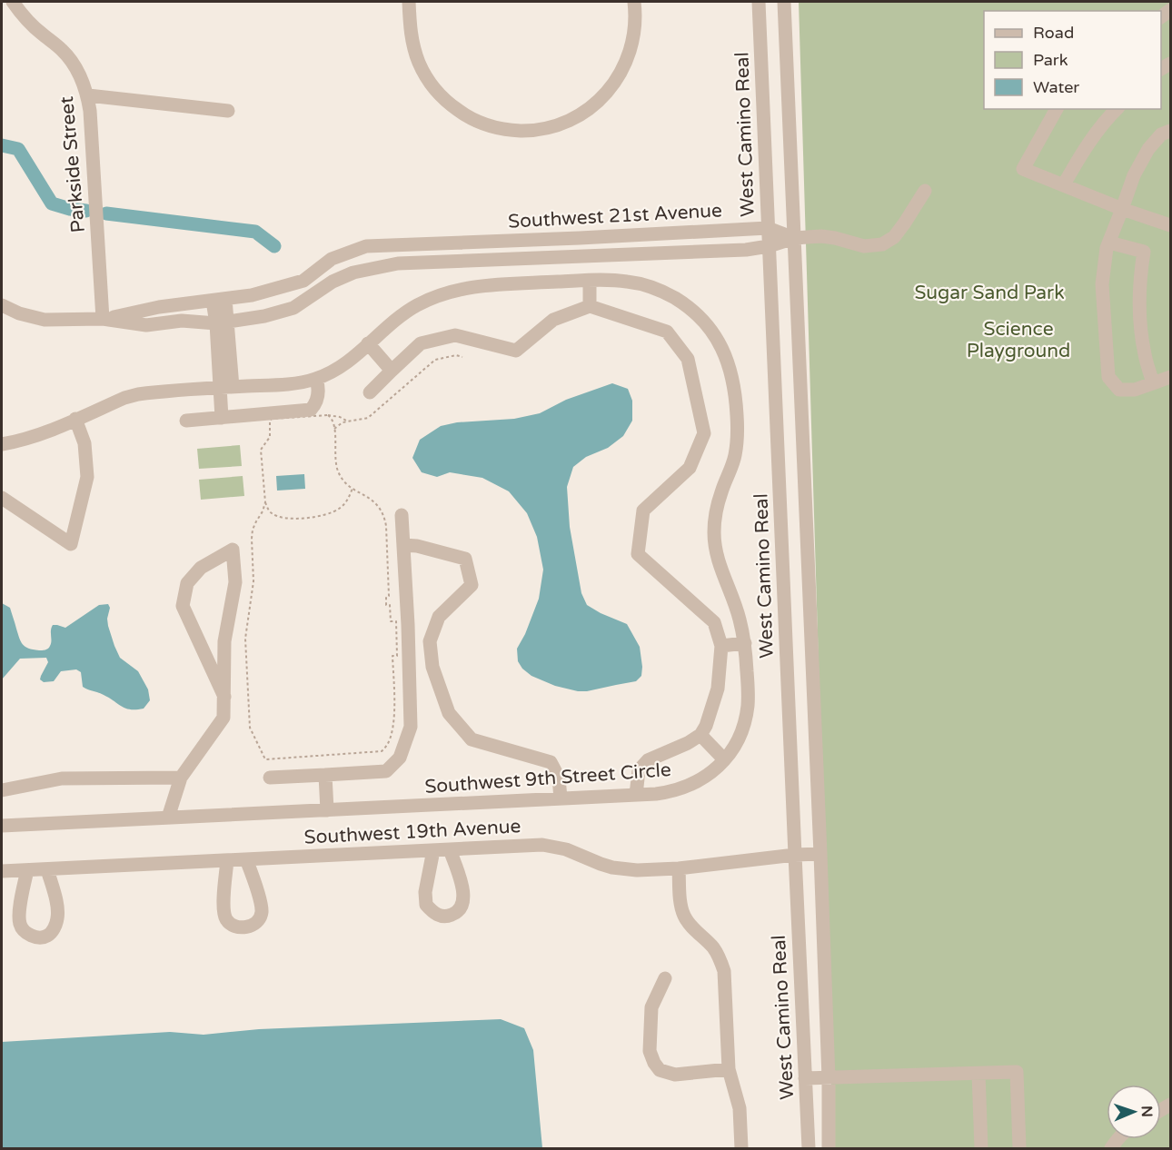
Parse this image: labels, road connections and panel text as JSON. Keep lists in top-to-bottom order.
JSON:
{
  "streets": {
    "street": [
      "West Camino Real",
      "Parkside Street",
      "Southwest 21st Avenue",
      "Southwest 9th Street Circle",
      "Southwest 19th Avenue"
    ]
  },
  "crossings": [
    ["West Camino Real", "Southwest 21st Avenue"],
    ["West Camino Real", "Southwest 19th Avenue"],
    ["Parkside Street", "Southwest 21st Avenue"]
  ],
  "parks": ["Sugar Sand Park", "Science Playground"],
  "legend": ["Road", "Park", "Water"],
  "north": "right"
}
